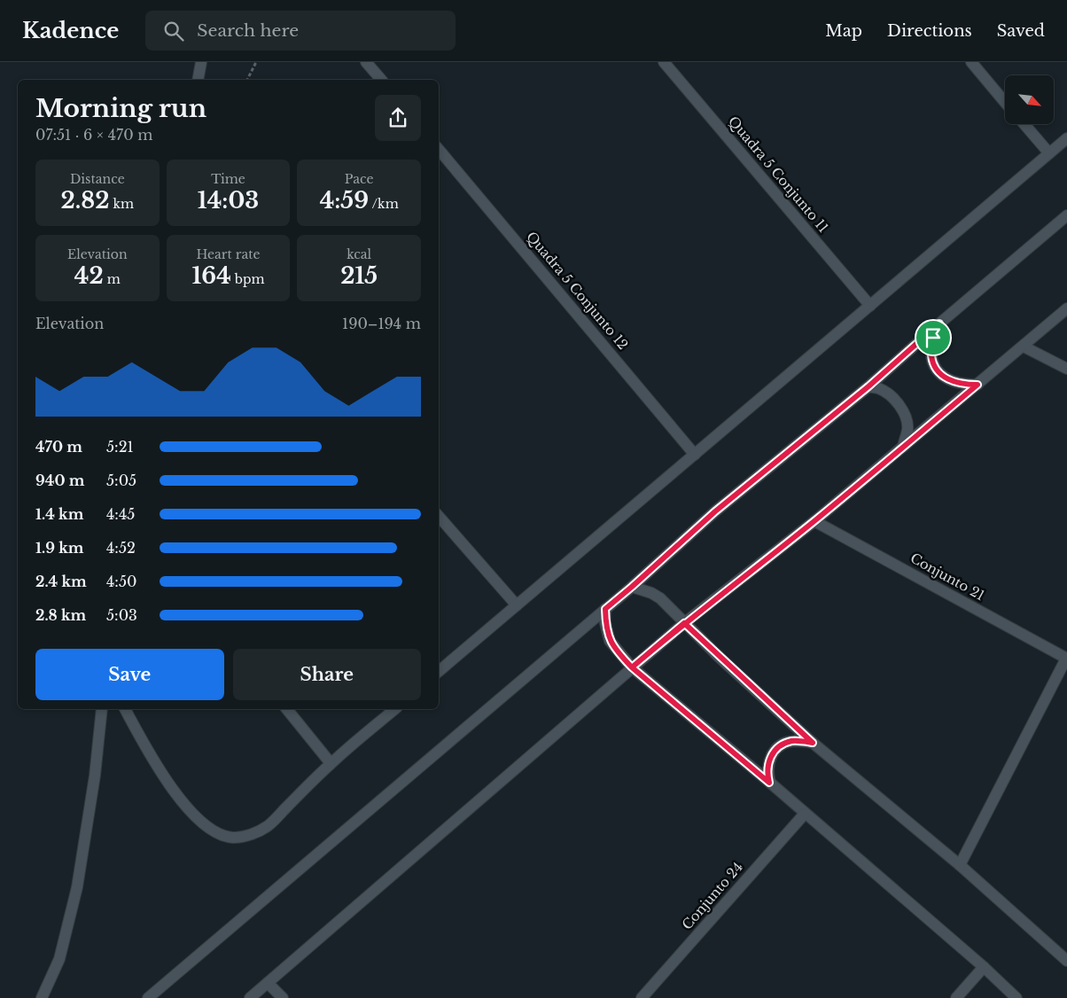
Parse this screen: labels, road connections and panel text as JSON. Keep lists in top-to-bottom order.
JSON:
{
  "streets": {
    "street": [
      "Quadra 5 Conjunto 11",
      "Quadra 5 Conjunto 12",
      "Conjunto 21",
      "Conjunto 24"
    ]
  },
  "north": "bottom right",
  "page": {
    "header": "Kadence",
    "search": "Search here",
    "nav": ["Map", "Directions", "Saved"],
    "heading": ["Morning run", "07:51 · 6 × 470 m"],
    "stats": [
      ["Distance", "2.82 km"],
      ["Time", "14:03"],
      ["Pace", "4:59 /km"],
      ["Elevation", "42 m"],
      ["Heart rate", "164 bpm"],
      ["kcal", "215"]
    ],
    "chart": ["Elevation", "190–194 m"],
    "list": [
      {
        "name": "470 m",
        "note": "5:21"
      },
      {
        "name": "940 m",
        "note": "5:05"
      },
      {
        "name": "1.4 km",
        "note": "4:45"
      },
      {
        "name": "1.9 km",
        "note": "4:52"
      },
      {
        "name": "2.4 km",
        "note": "4:50"
      },
      {
        "name": "2.8 km",
        "note": "5:03"
      }
    ],
    "buttons": ["Save", "Share"]
  }
}
